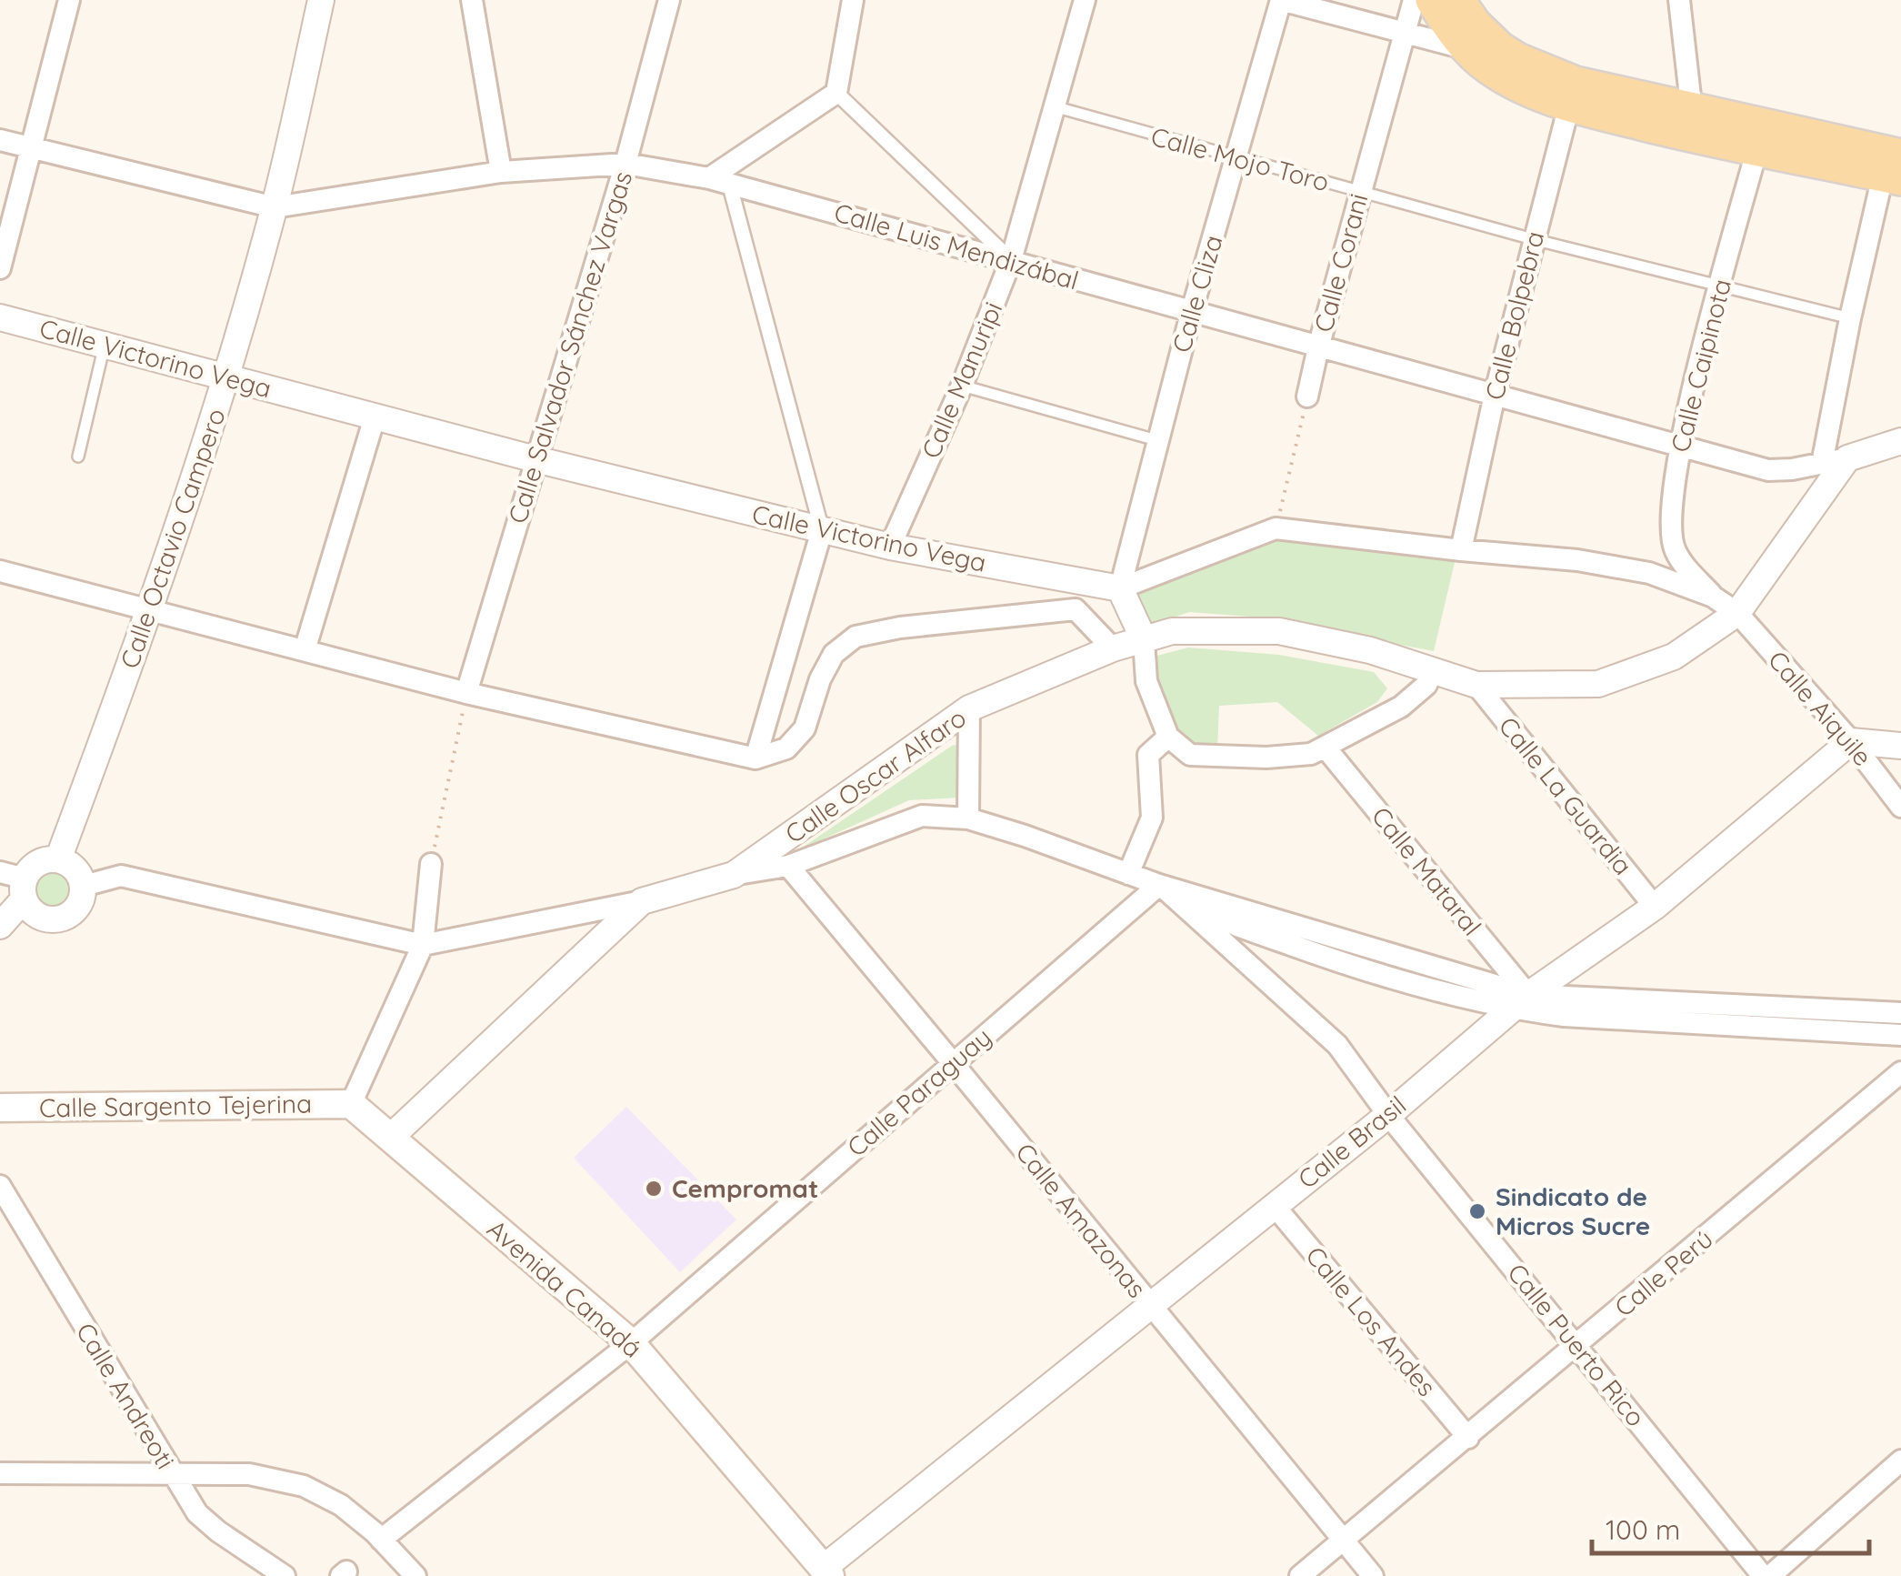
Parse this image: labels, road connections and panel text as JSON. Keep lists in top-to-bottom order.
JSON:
{
  "streets": {
    "main road": ["Calle Sargento Tejerina", "Avenida Canadá"],
    "street": [
      "Calle Luis Mendizábal",
      "Calle Corani",
      "Calle Cliza",
      "Calle Bolpebra",
      "Calle Salvador Sánchez Vargas",
      "Calle Victorino Vega",
      "Calle Caipinota",
      "Calle Manuripi",
      "Calle Octavio Campero",
      "Calle Aiquile",
      "Calle Oscar Alfaro",
      "Calle La Guardia",
      "Calle Mataral",
      "Calle Paraguay",
      "Calle Brasil",
      "Calle Amazonas",
      "Calle Perú",
      "Calle Los Andes",
      "Calle Puerto Rico",
      "Calle Andreoti"
    ],
    "lane": ["Calle Mojo Toro"]
  },
  "crossings": [
    ["Calle Mojo Toro", "Calle Corani"],
    ["Calle Mojo Toro", "Calle Cliza"],
    ["Calle Mojo Toro", "Calle Bolpebra"],
    ["Calle Mojo Toro", "Calle Caipinota"],
    ["Calle Mojo Toro", "Calle Manuripi"],
    ["Calle Luis Mendizábal", "Calle Corani"],
    ["Calle Luis Mendizábal", "Calle Cliza"],
    ["Calle Luis Mendizábal", "Calle Bolpebra"],
    ["Calle Luis Mendizábal", "Calle Salvador Sánchez Vargas"],
    ["Calle Luis Mendizábal", "Calle Caipinota"],
    ["Calle Luis Mendizábal", "Calle Manuripi"],
    ["Calle Luis Mendizábal", "Calle Octavio Campero"],
    ["Calle Luis Mendizábal", "Calle Oscar Alfaro"],
    ["Calle Cliza", "Calle Victorino Vega"],
    ["Calle Salvador Sánchez Vargas", "Calle Victorino Vega"],
    ["Calle Victorino Vega", "Calle Manuripi"],
    ["Calle Victorino Vega", "Calle Octavio Campero"],
    ["Calle Octavio Campero", "Calle Oscar Alfaro"],
    ["Calle Aiquile", "Calle Oscar Alfaro"],
    ["Calle Aiquile", "Calle Brasil"],
    ["Calle Oscar Alfaro", "Calle La Guardia"],
    ["Calle La Guardia", "Calle Brasil"],
    ["Calle Mataral", "Calle Brasil"],
    ["Calle Paraguay", "Calle Amazonas"],
    ["Calle Paraguay", "Avenida Canadá"],
    ["Calle Paraguay", "Calle Puerto Rico"],
    ["Calle Sargento Tejerina", "Avenida Canadá"],
    ["Calle Brasil", "Calle Amazonas"],
    ["Calle Brasil", "Avenida Canadá"],
    ["Calle Brasil", "Calle Los Andes"],
    ["Calle Brasil", "Calle Puerto Rico"],
    ["Calle Amazonas", "Calle Perú"],
    ["Calle Perú", "Calle Los Andes"],
    ["Calle Perú", "Calle Puerto Rico"]
  ],
  "places": ["Cempromat", "Sindicato de Micros Sucre"],
  "scale_bar": "100 m"
}
